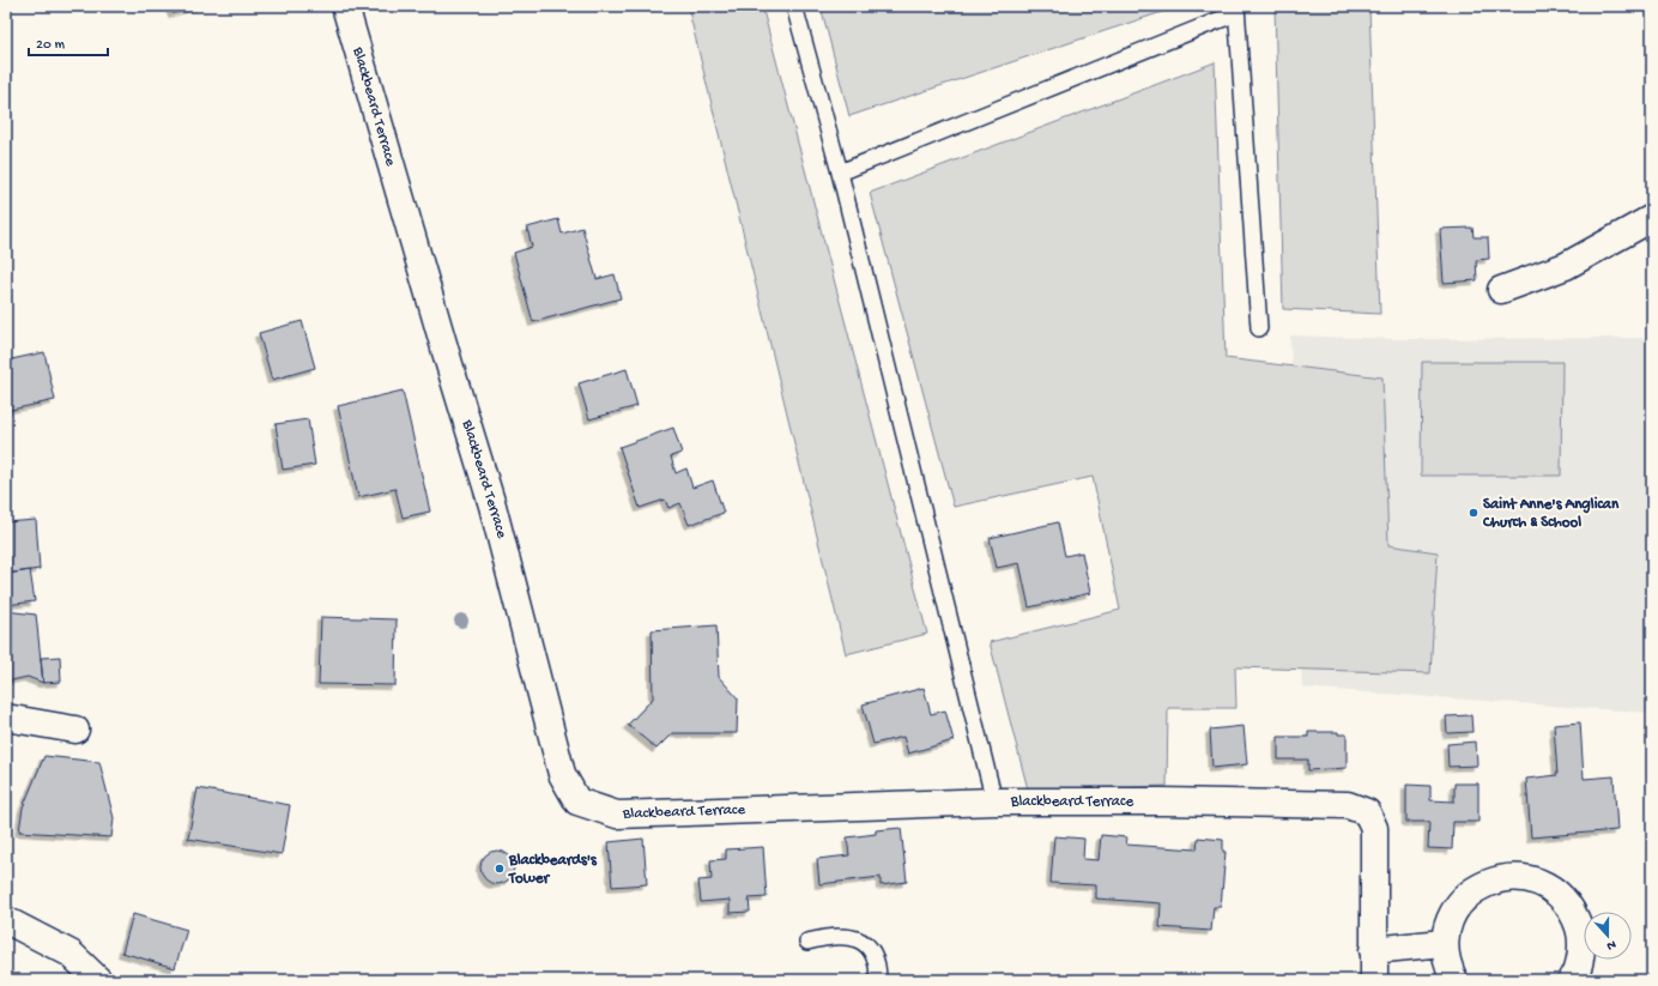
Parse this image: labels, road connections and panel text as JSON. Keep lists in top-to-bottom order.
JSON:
{
  "streets": {
    "street": ["Blackbeard Terrace"]
  },
  "places": ["Saint Anne's Anglican Church & School", "Blackbeards's Tower"],
  "scale_bar": "20 m",
  "north": "bottom"
}
